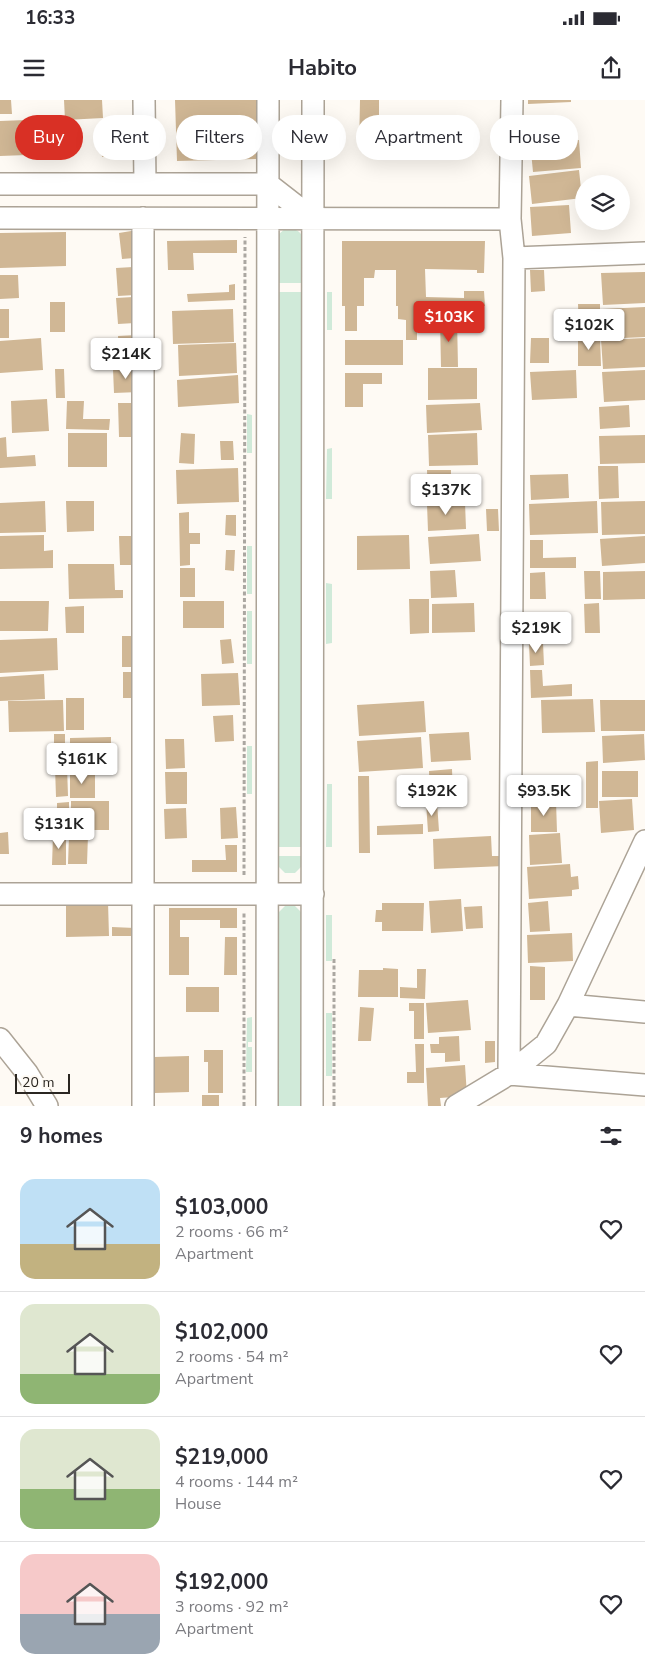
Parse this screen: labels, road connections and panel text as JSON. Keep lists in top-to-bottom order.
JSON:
{
  "scale_bar": "20 m",
  "page": {
    "status": "16:33",
    "header": "Habito",
    "chip": [
      "Buy",
      "Rent",
      "Filters",
      "New",
      "Apartment",
      "House"
    ],
    "price": [
      "$103K",
      "$102K",
      "$214K",
      "$137K",
      "$219K",
      "$161K",
      "$192K",
      "$93.5K",
      "$131K"
    ],
    "scale": "20 m",
    "heading": "9 homes",
    "list": [
      {
        "name": "$103,000",
        "note": "2 rooms · 66 m² · Apartment"
      },
      {
        "name": "$102,000",
        "note": "2 rooms · 54 m² · Apartment"
      },
      {
        "name": "$219,000",
        "note": "4 rooms · 144 m² · House"
      },
      {
        "name": "$192,000",
        "note": "3 rooms · 92 m² · Apartment"
      }
    ]
  }
}
